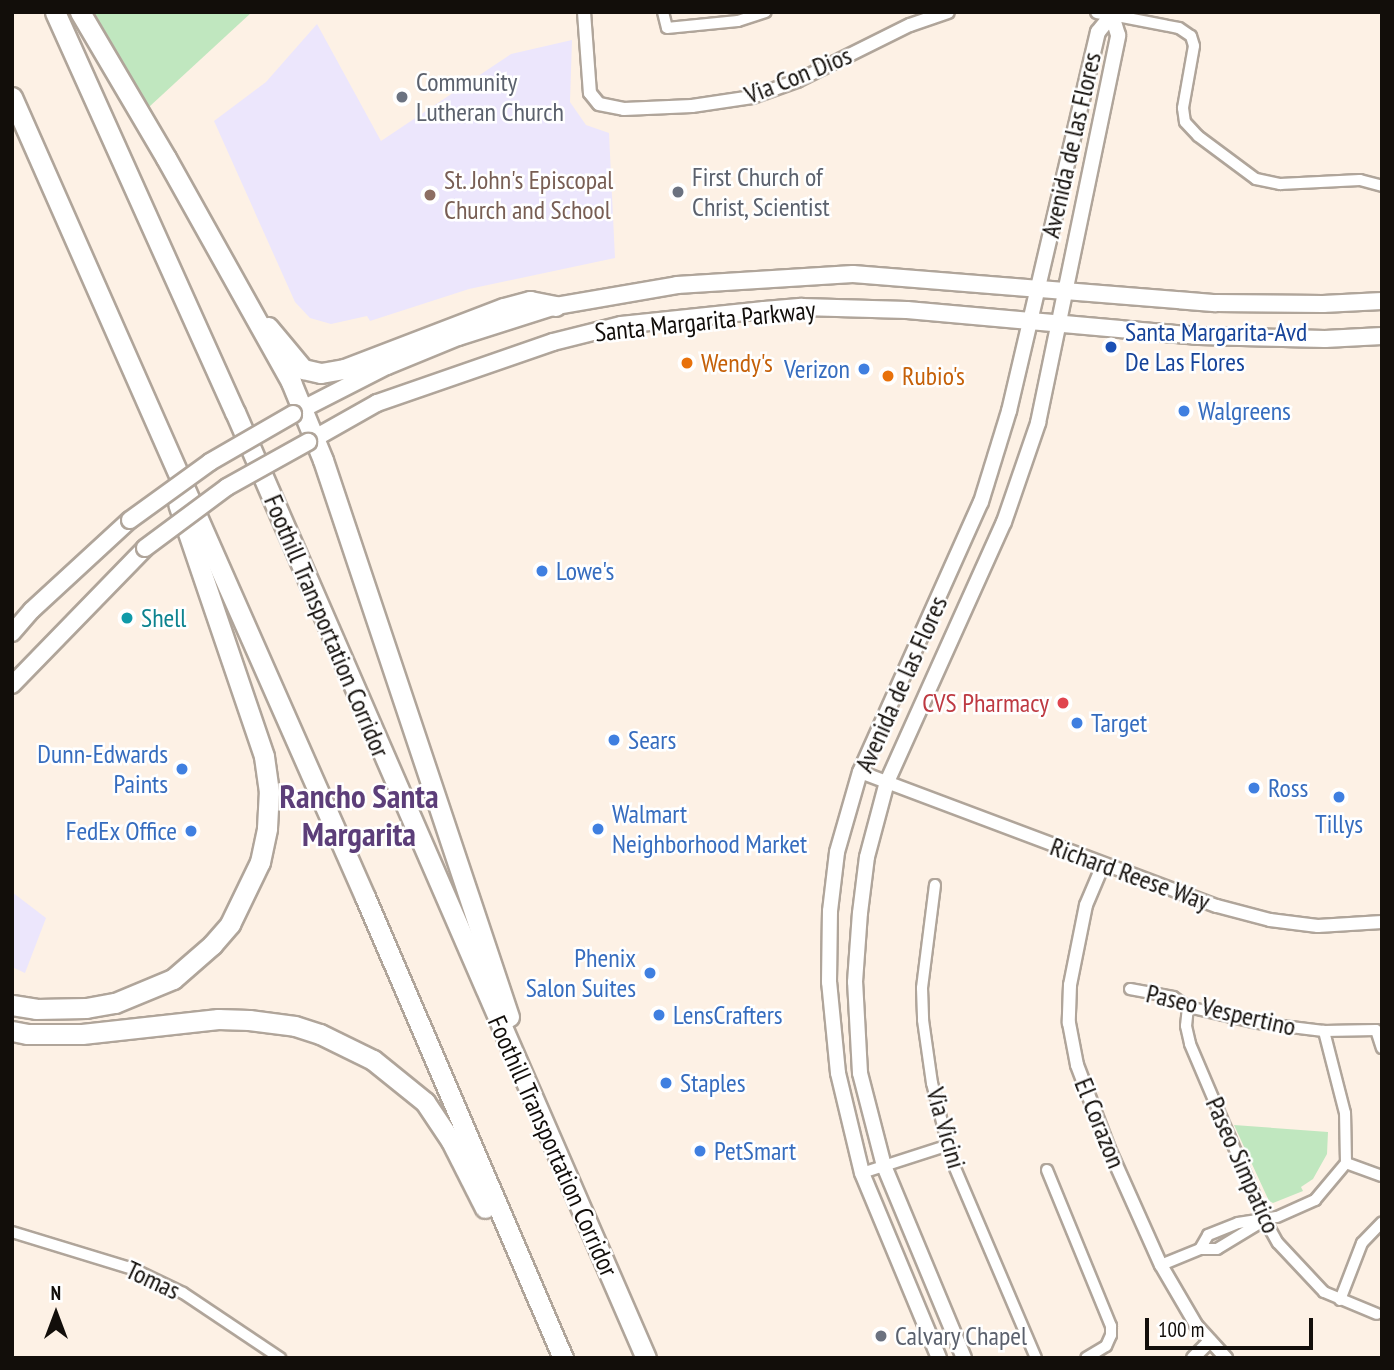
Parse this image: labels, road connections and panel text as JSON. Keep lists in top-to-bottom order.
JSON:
{
  "streets": {
    "highway": ["Foothill Transportation Corridor"],
    "main road": ["Avenida de las Flores", "Santa Margarita Parkway"],
    "street": [
      "Via Con Dios",
      "Richard Reese Way",
      "Paseo Vespertino",
      "El Corazon",
      "Via Vicini",
      "Paseo Simpatico",
      "Tomas"
    ]
  },
  "crossings": [
    ["Avenida de las Flores", "Santa Margarita Parkway"],
    ["Avenida de las Flores", "Richard Reese Way"],
    ["Richard Reese Way", "El Corazon"],
    ["Paseo Vespertino", "Paseo Simpatico"]
  ],
  "districts": ["Rancho Santa Margarita"],
  "places": [
    "Community Lutheran Church",
    "First Church of Christ, Scientist",
    "St. John's Episcopal Church and School",
    "Santa Margarita-Avd De Las Flores",
    "Wendy's",
    "Verizon",
    "Rubio's",
    "Walgreens",
    "Lowe's",
    "Shell",
    "CVS Pharmacy",
    "Target",
    "Sears",
    "Dunn-Edwards Paints",
    "Ross",
    "Tillys",
    "Walmart Neighborhood Market",
    "FedEx Office",
    "Phenix Salon Suites",
    "LensCrafters",
    "Staples",
    "PetSmart",
    "Calvary Chapel"
  ],
  "scale_bar": "100 m",
  "north": "top"
}
